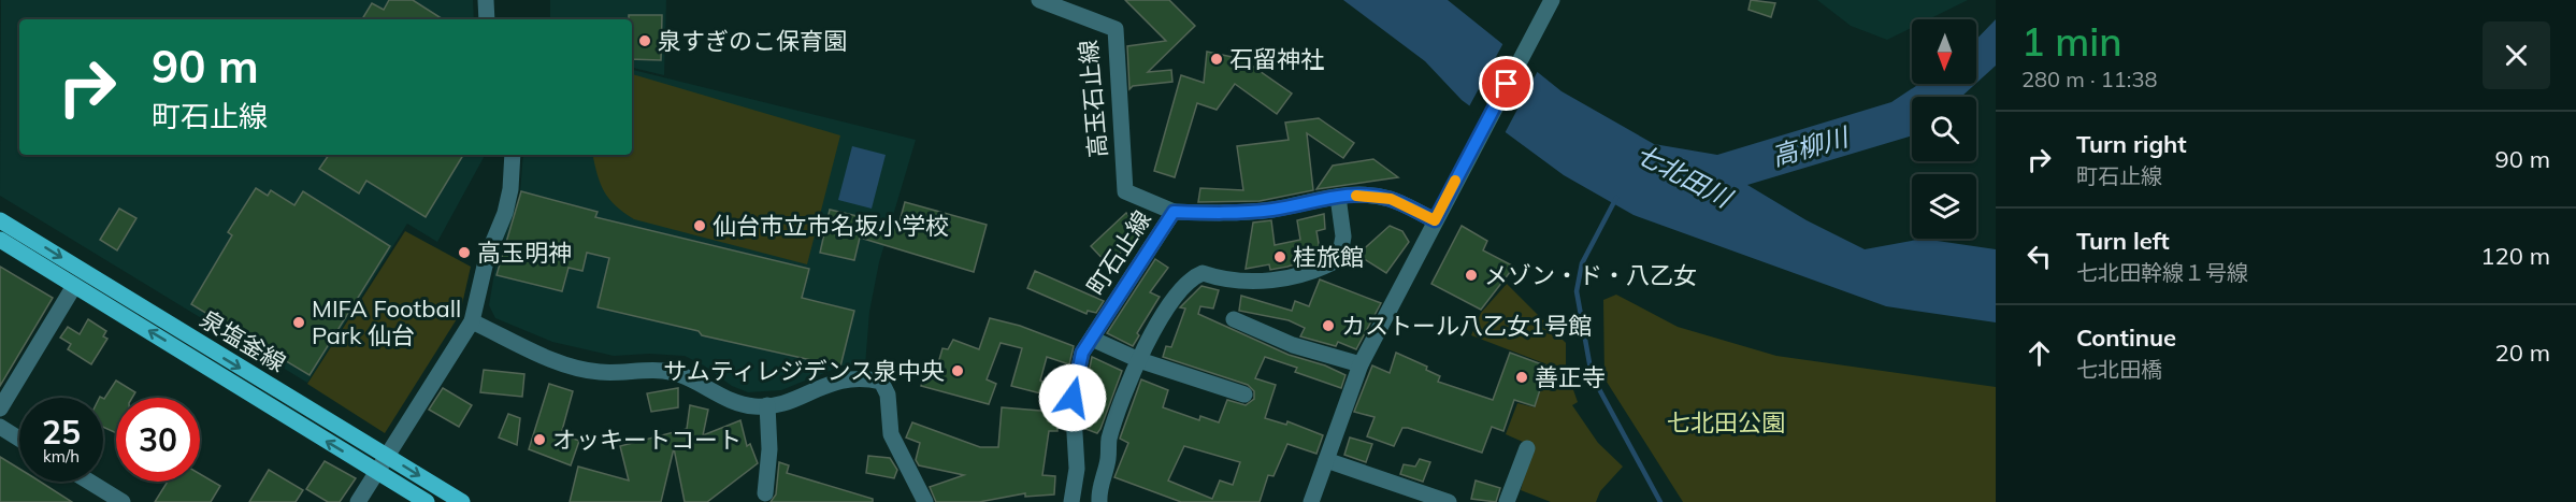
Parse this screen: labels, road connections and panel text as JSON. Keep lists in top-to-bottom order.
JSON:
{
  "streets": {
    "main road": ["泉塩釜線"],
    "street": ["高玉石止線", "町石止線"]
  },
  "crossings": [
    ["高玉石止線", "町石止線"]
  ],
  "water": ["高柳川", "七北田川"],
  "parks": ["七北田公園"],
  "places": [
    "泉すぎのこ保育園",
    "石留神社",
    "仙台市立市名坂小学校",
    "高玉明神",
    "桂旅館",
    "メゾン・ド・八乙女",
    "MIFA Football Park 仙台",
    "カストール八乙女1号館",
    "サムティレジデンス泉中央",
    "善正寺",
    "オッキートコート"
  ],
  "north": "bottom",
  "page": {
    "heading": ["1 min", "280 m · 11:38"],
    "turn": ["90 m", "町石止線"],
    "list": [
      {
        "name": "Turn right",
        "note": "町石止線",
        "value": "90 m"
      },
      {
        "name": "Turn left",
        "note": "七北田幹線１号線",
        "value": "120 m"
      },
      {
        "name": "Continue",
        "note": "七北田橋",
        "value": "20 m"
      }
    ],
    "speed": "25 km/h",
    "limit": "30"
  }
}
